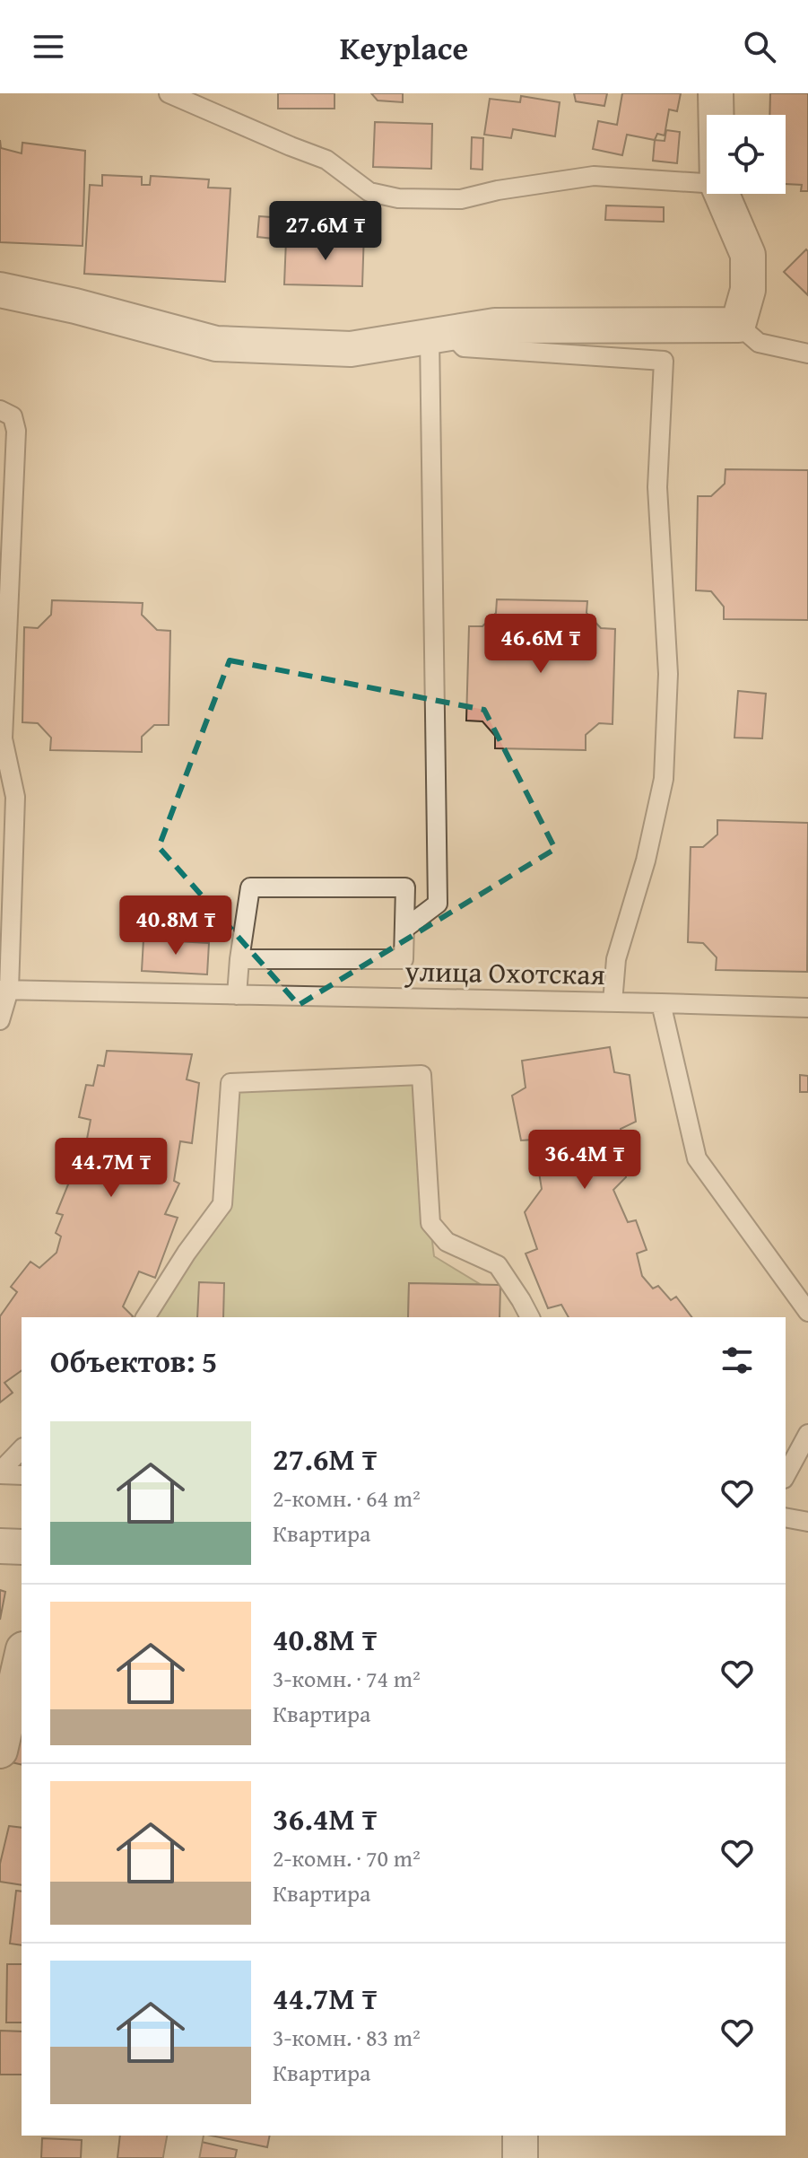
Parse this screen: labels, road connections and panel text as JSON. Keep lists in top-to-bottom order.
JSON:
{
  "streets": {
    "lane": ["улица Охотская"]
  },
  "page": {
    "header": "Keyplace",
    "price": [
      "27.6M ₸",
      "46.6M ₸",
      "40.8M ₸",
      "36.4M ₸",
      "44.7M ₸"
    ],
    "heading": "Объектов: 5",
    "list": [
      {
        "name": "27.6M ₸",
        "note": "2-комн. · 64 m² · Квартира"
      },
      {
        "name": "40.8M ₸",
        "note": "3-комн. · 74 m² · Квартира"
      },
      {
        "name": "36.4M ₸",
        "note": "2-комн. · 70 m² · Квартира"
      },
      {
        "name": "44.7M ₸",
        "note": "3-комн. · 83 m² · Квартира"
      }
    ]
  }
}
